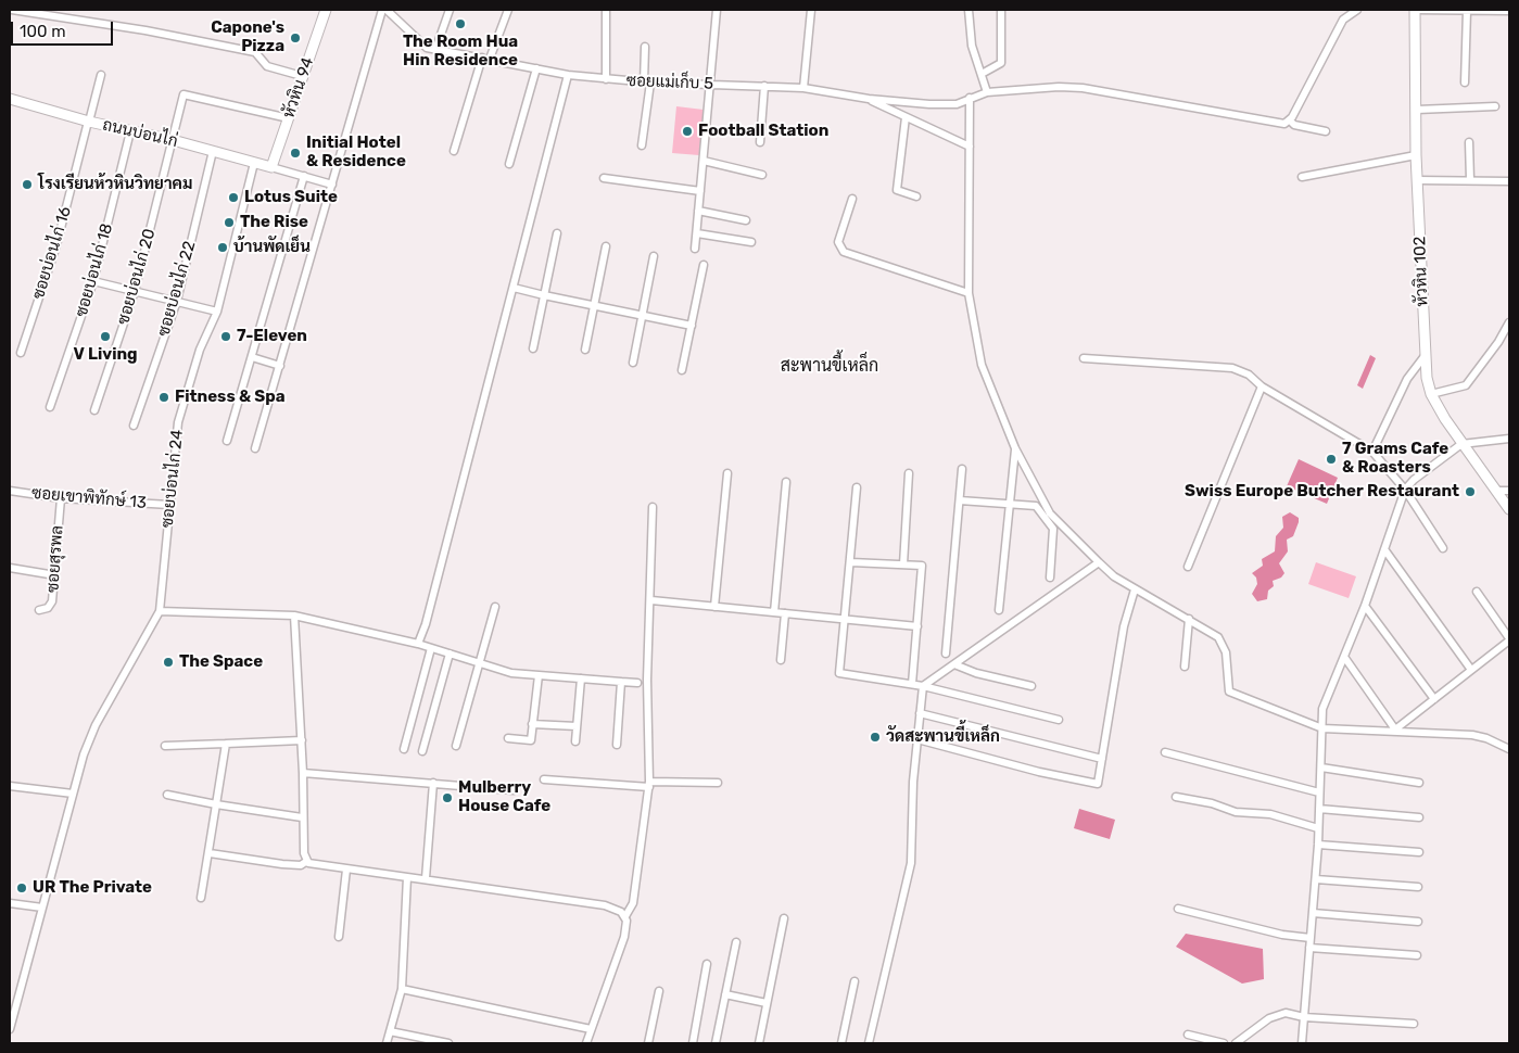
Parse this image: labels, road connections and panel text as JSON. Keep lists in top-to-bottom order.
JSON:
{
  "streets": {
    "street": [
      "ซอยแม่เก็บ 5",
      "หัวหิน 94",
      "ถนนบ่อนไก่",
      "ซอยบ่อนไก่ 16",
      "ซอยบ่อนไก่ 18",
      "หัวหิน 102",
      "ซอยบ่อนไก่ 20",
      "ซอยบ่อนไก่ 22",
      "ซอยบ่อนไก่ 24",
      "ซอยเขาพิทักษ์ 13",
      "ซอยสุรพล"
    ]
  },
  "crossings": [
    ["หัวหิน 94", "ถนนบ่อนไก่"],
    ["หัวหิน 94", "ซอยบ่อนไก่ 20"],
    ["ถนนบ่อนไก่", "ซอยบ่อนไก่ 16"],
    ["ถนนบ่อนไก่", "ซอยบ่อนไก่ 18"],
    ["ถนนบ่อนไก่", "ซอยบ่อนไก่ 20"],
    ["ถนนบ่อนไก่", "ซอยบ่อนไก่ 22"],
    ["ถนนบ่อนไก่", "ซอยบ่อนไก่ 24"],
    ["ซอยบ่อนไก่ 24", "ซอยเขาพิทักษ์ 13"],
    ["ซอยเขาพิทักษ์ 13", "ซอยสุรพล"]
  ],
  "districts": ["สะพานขี้เหล็ก"],
  "places": [
    "The Room Hua Hin Residence",
    "Capone's Pizza",
    "Football Station",
    "Initial Hotel & Residence",
    "โรงเรียนห้วหินวิทยาคม",
    "Lotus Suite",
    "The Rise",
    "บ้านพัดเย็น",
    "V Living",
    "7-Eleven",
    "Fitness & Spa",
    "7 Grams Cafe & Roasters",
    "Swiss Europe Butcher Restaurant",
    "The Space",
    "วัดสะพานขี้เหล็ก",
    "Mulberry House Cafe",
    "UR The Private"
  ],
  "scale_bar": "100 m"
}
